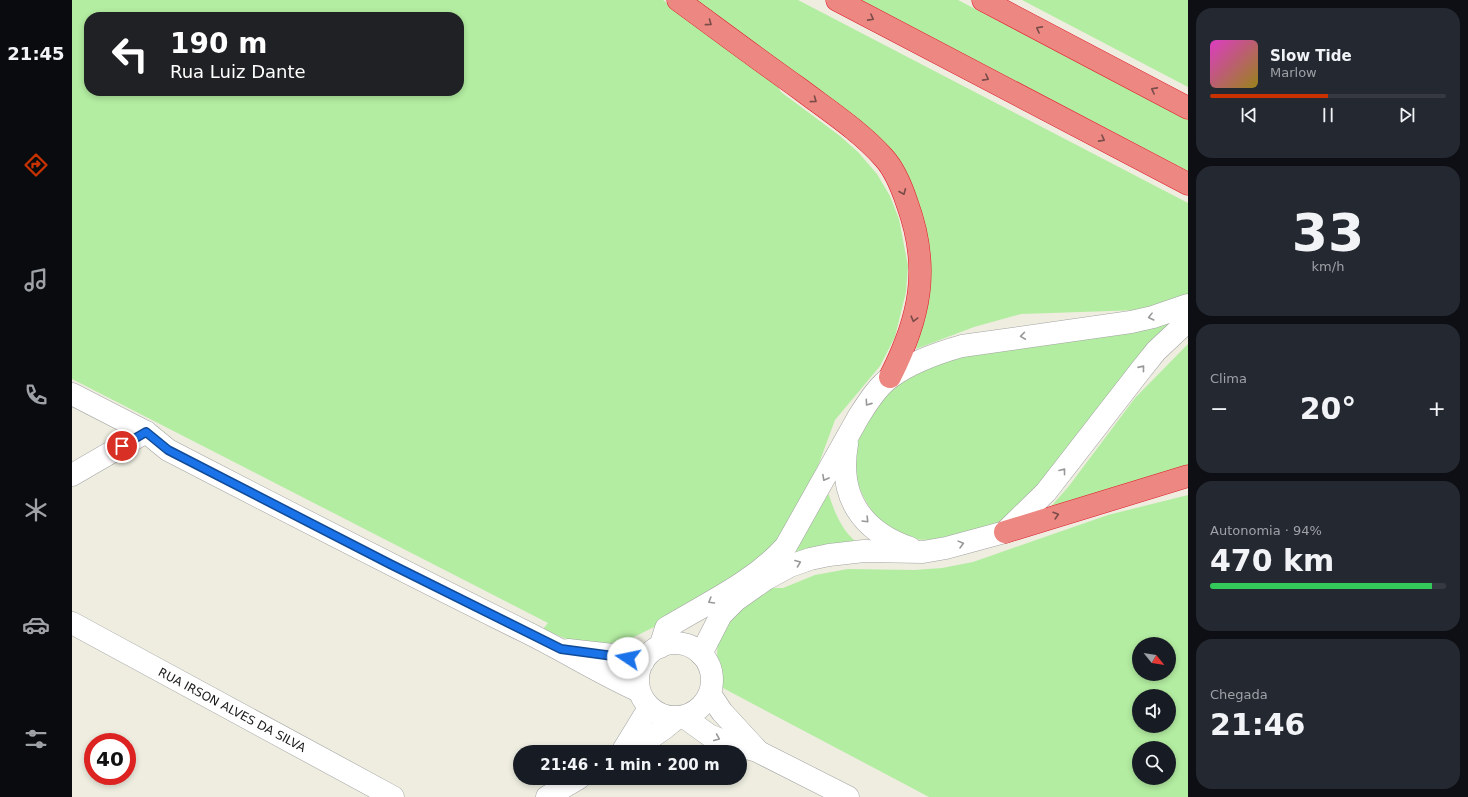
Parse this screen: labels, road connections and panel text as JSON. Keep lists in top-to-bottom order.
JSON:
{
  "streets": {
    "street": ["RUA IRSON ALVES DA SILVA"]
  },
  "north": "bottom right",
  "page": {
    "tabs": "21:45",
    "turn": ["190 m", "Rua Luiz Dante"],
    "song": ["Slow Tide", "Marlow"],
    "tile": [
      ["33", "km/h"],
      "Clima",
      ["Autonomia · 94%", "470 km"],
      ["Chegada", "21:46"]
    ],
    "heat": ["−", "20°", "+"],
    "limit": "40",
    "trip": "21:46 · 1 min · 200 m"
  }
}
